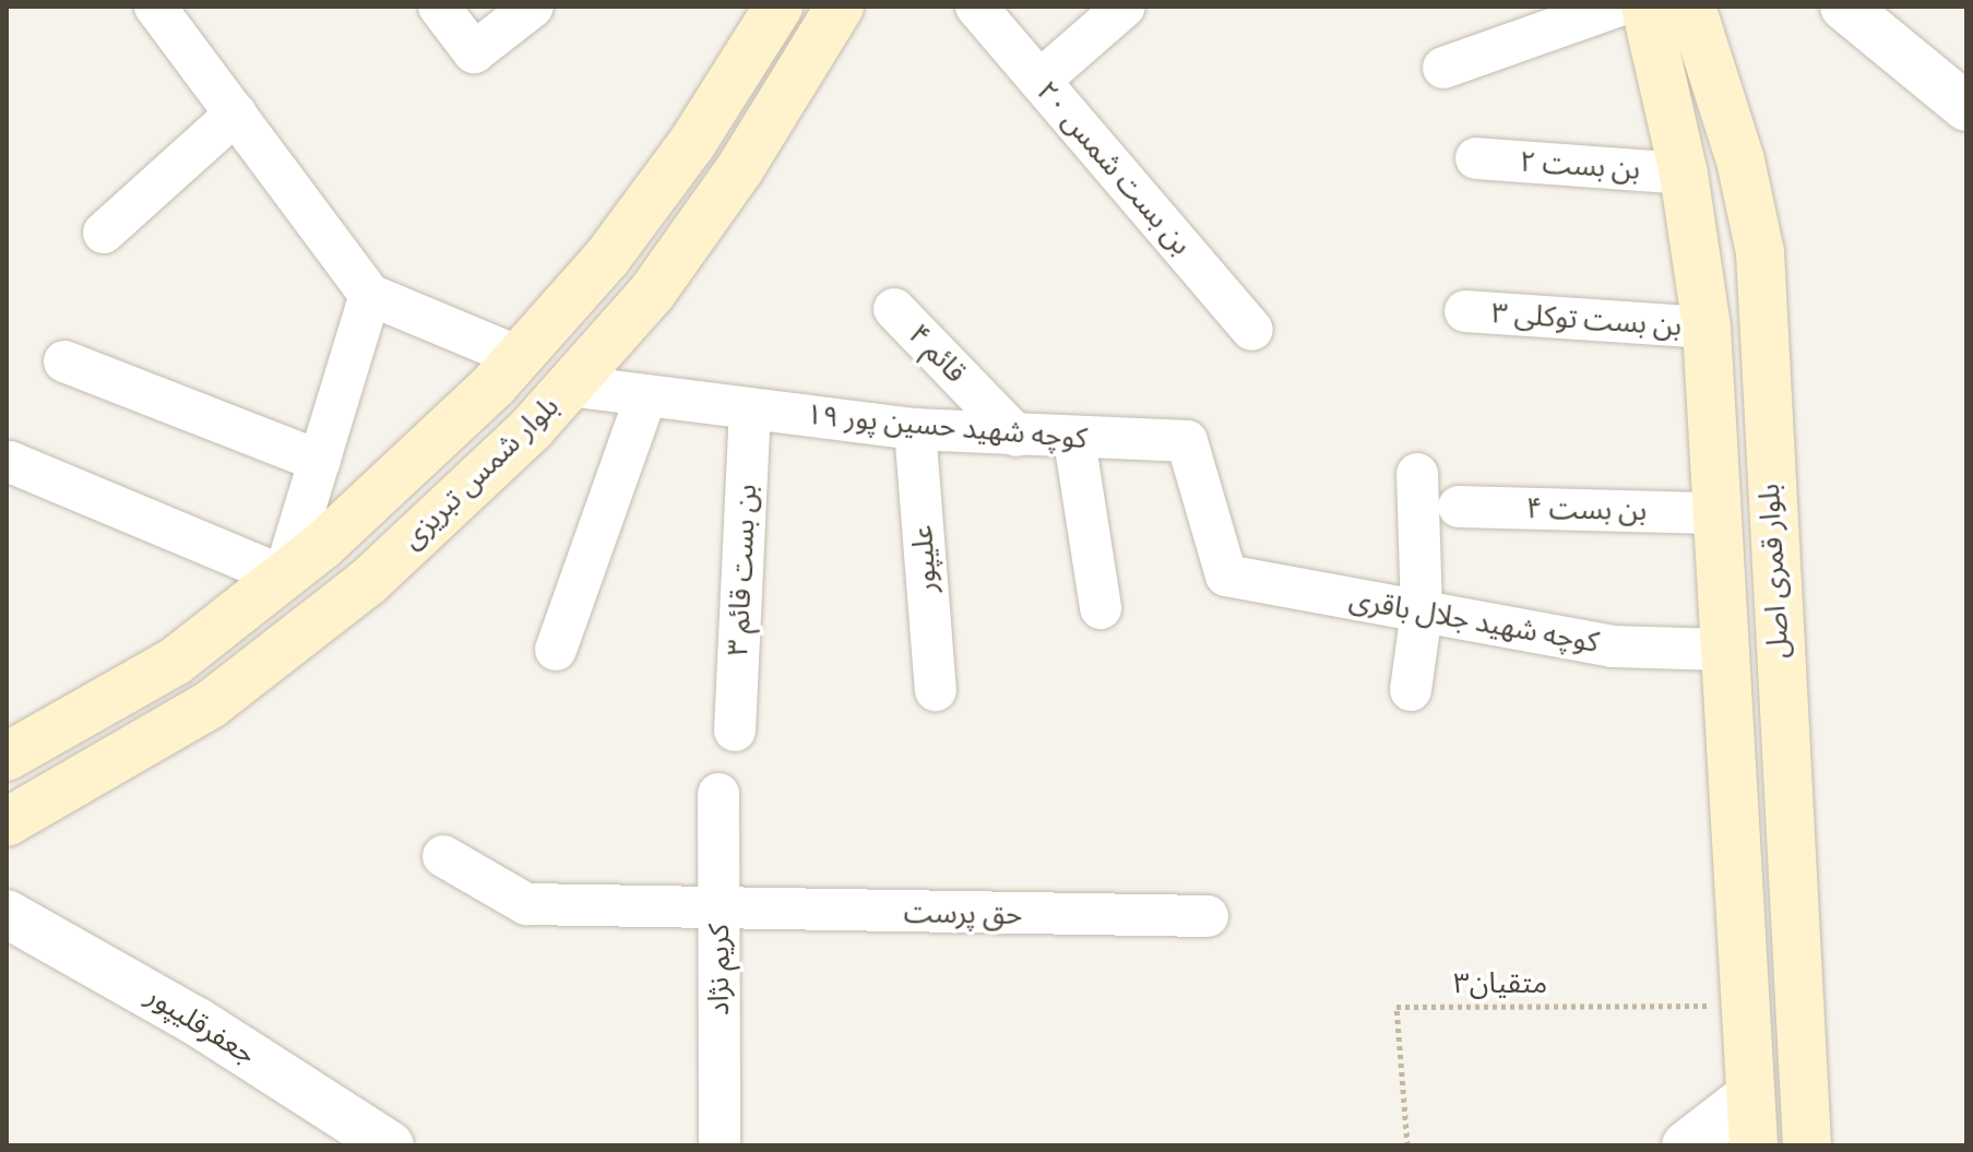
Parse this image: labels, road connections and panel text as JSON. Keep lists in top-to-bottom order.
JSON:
{
  "streets": {
    "main road": ["بلوار شمس تبریزی", "بلوار قمری اصل"],
    "street": [
      "بن بست ۲",
      "بن بست شمس ۲۰",
      "بن بست توکلی ۳",
      "قائم ۴",
      "کوچه شهید حسین پور ۱۹",
      "بن بست ۴",
      "علیپور",
      "بن بست قائم ۳",
      "کوچه شهید جلال باقری",
      "حق پرست",
      "کریم نژاد",
      "جعفرقلیپور"
    ],
    "path": ["متقیان۳"]
  },
  "crossings": [
    ["بن بست ۲", "بلوار قمری اصل"],
    ["بن بست توکلی ۳", "بلوار قمری اصل"],
    ["قائم ۴", "کوچه شهید حسین پور ۱۹"],
    ["کوچه شهید حسین پور ۱۹", "بلوار شمس تبریزی"],
    ["کوچه شهید حسین پور ۱۹", "علیپور"],
    ["کوچه شهید حسین پور ۱۹", "بن بست قائم ۳"],
    ["کوچه شهید حسین پور ۱۹", "کوچه شهید جلال باقری"],
    ["بن بست ۴", "بلوار قمری اصل"],
    ["بلوار قمری اصل", "کوچه شهید جلال باقری"],
    ["بلوار قمری اصل", "متقیان۳"],
    ["حق پرست", "کریم نژاد"]
  ]
}
